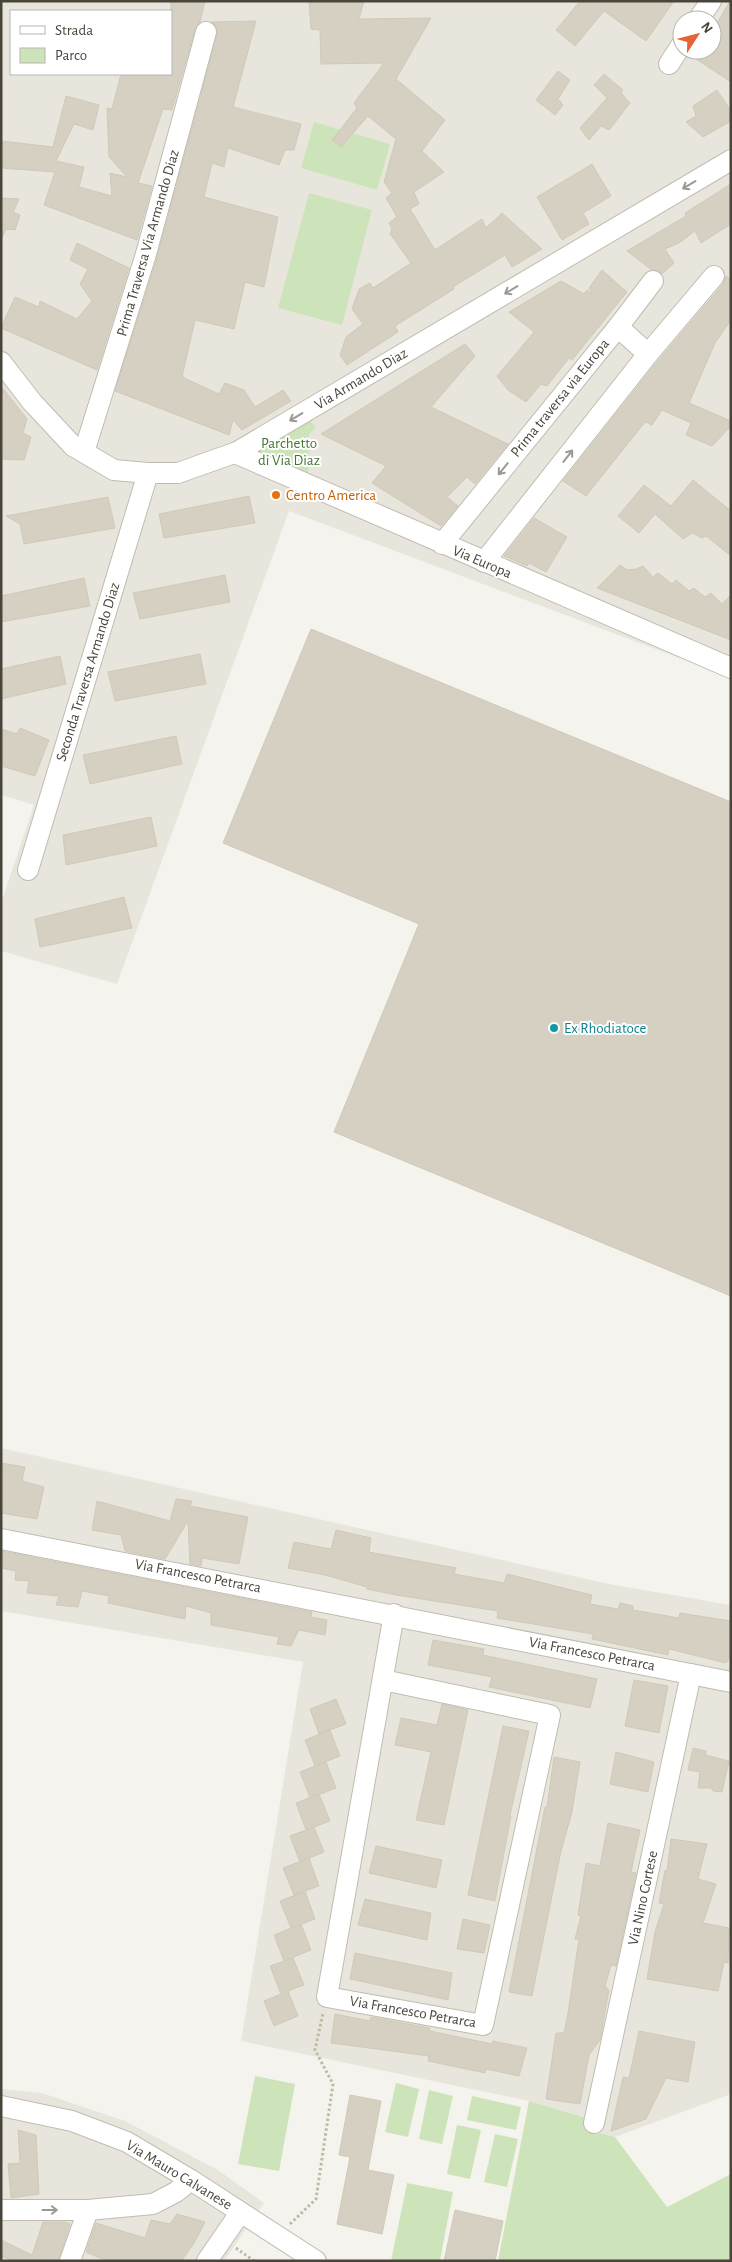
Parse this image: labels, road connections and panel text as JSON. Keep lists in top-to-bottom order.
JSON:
{
  "streets": {
    "street": [
      "Prima Traversa Via Armando Diaz",
      "Via Armando Diaz",
      "Prima traversa via Europa",
      "Via Europa",
      "Seconda Traversa Armando Diaz",
      "Via Francesco Petrarca",
      "Via Nino Cortese",
      "Via Mauro Calvanese"
    ]
  },
  "crossings": [
    ["Prima Traversa Via Armando Diaz", "Via Armando Diaz"],
    ["Via Armando Diaz", "Via Europa"],
    ["Via Armando Diaz", "Seconda Traversa Armando Diaz"],
    ["Prima traversa via Europa", "Via Europa"],
    ["Via Francesco Petrarca", "Via Nino Cortese"]
  ],
  "parks": ["Parchetto di Via Diaz"],
  "places": ["Centro America", "Ex Rhodiatoce"],
  "legend": ["Strada", "Parco"],
  "north": "top right"
}
